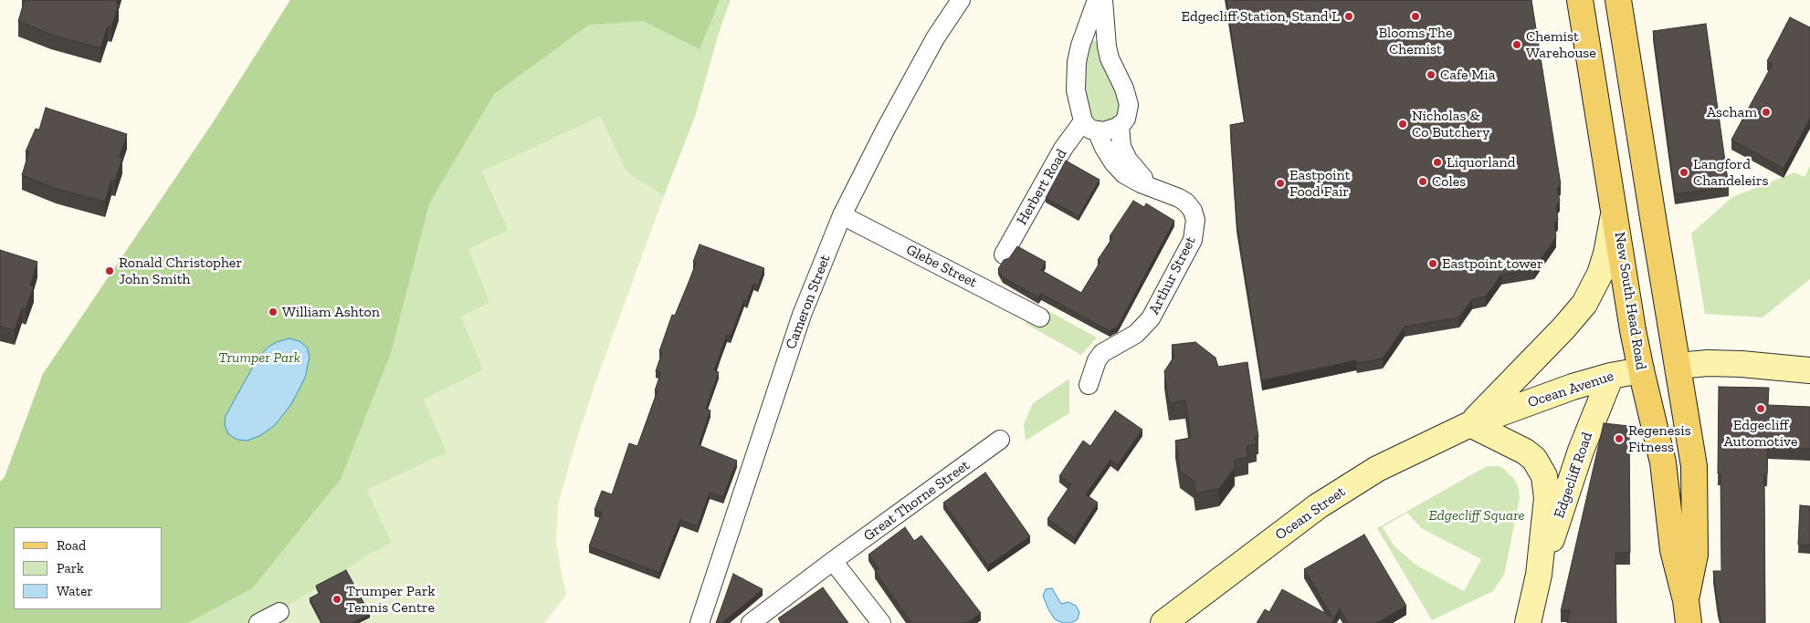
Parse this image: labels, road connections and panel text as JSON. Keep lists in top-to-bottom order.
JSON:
{
  "streets": {
    "main road": [
      "New South Head Road",
      "Ocean Avenue",
      "Edgecliff Road",
      "Ocean Street"
    ],
    "street": [
      "Herbert Road",
      "Glebe Street",
      "Arthur Street",
      "Cameron Street",
      "Great Thorne Street"
    ]
  },
  "crossings": [
    ["Herbert Road", "Arthur Street"],
    ["Glebe Street", "Cameron Street"],
    ["New South Head Road", "Ocean Avenue"],
    ["Ocean Avenue", "Edgecliff Road"],
    ["Ocean Avenue", "Ocean Street"],
    ["Edgecliff Road", "Ocean Street"]
  ],
  "parks": ["Trumper Park", "Edgecliff Square"],
  "places": [
    "Edgecliff Station, Stand L",
    "Blooms The Chemist",
    "Chemist Warehouse",
    "Cafe Mia",
    "Ascham",
    "Nicholas & Co Butchery",
    "Liquorland",
    "Langford Chandeleirs",
    "Coles",
    "Eastpoint Food Fair",
    "Eastpoint tower",
    "Ronald Christopher John Smith",
    "William Ashton",
    "Edgecliff Automotive",
    "Regenesis Fitness",
    "Trumper Park Tennis Centre"
  ],
  "legend": ["Road", "Park", "Water"]
}
